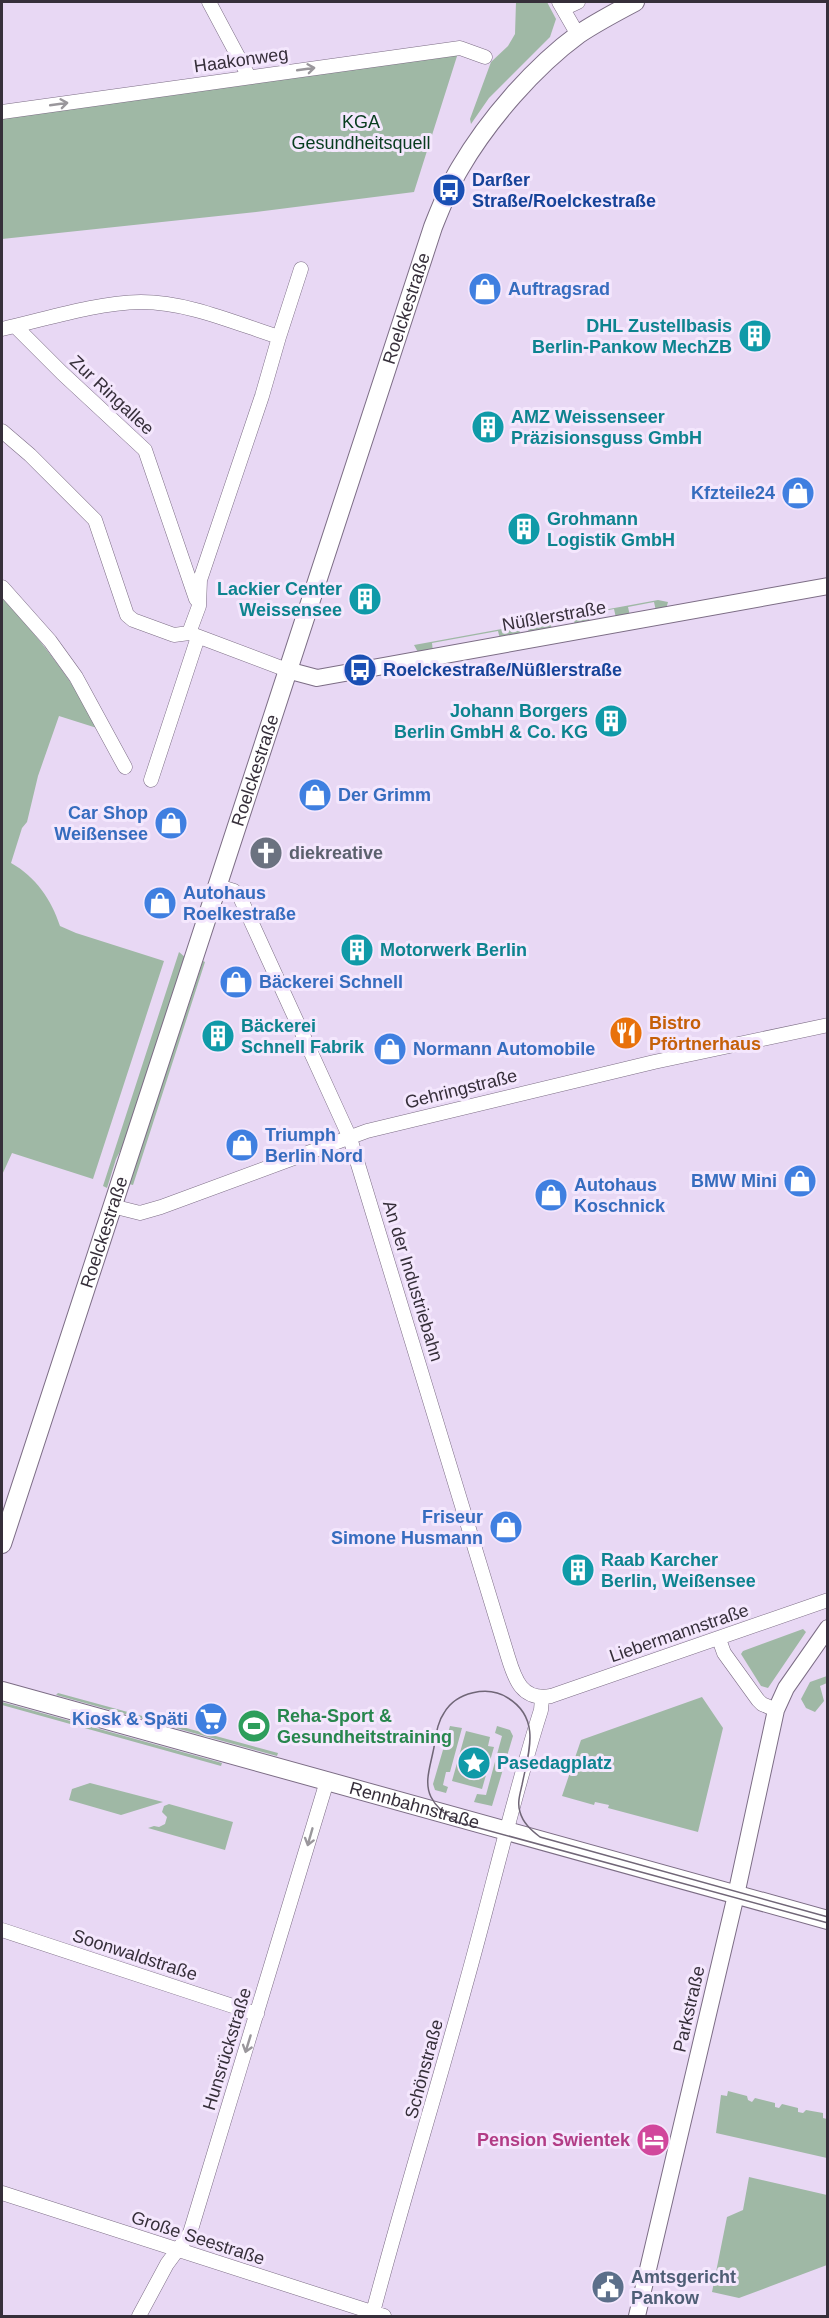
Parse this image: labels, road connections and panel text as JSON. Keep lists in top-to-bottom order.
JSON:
{
  "streets": {
    "main road": ["Roelckestraße", "Rennbahnstraße"],
    "street": [
      "Haakonweg",
      "Zur Ringallee",
      "Nüßlerstraße",
      "Gehringstraße",
      "An der Industriebahn",
      "Liebermannstraße",
      "Soonwaldstraße",
      "Parkstraße",
      "Hunsrückstraße",
      "Schönstraße",
      "Große Seestraße"
    ]
  },
  "crossings": [
    ["Roelckestraße", "Nüßlerstraße"],
    ["Roelckestraße", "Gehringstraße"],
    ["Roelckestraße", "An der Industriebahn"],
    ["Gehringstraße", "An der Industriebahn"],
    ["An der Industriebahn", "Liebermannstraße"],
    ["Rennbahnstraße", "Parkstraße"],
    ["Rennbahnstraße", "Hunsrückstraße"],
    ["Rennbahnstraße", "Schönstraße"],
    ["Soonwaldstraße", "Hunsrückstraße"],
    ["Hunsrückstraße", "Große Seestraße"],
    ["Schönstraße", "Große Seestraße"]
  ],
  "one_way": ["Haakonweg", "Hunsrückstraße"],
  "parks": ["KGA Gesundheitsquell"],
  "places": {
    "bus stop": ["Darßer Straße/Roelckestraße", "Roelckestraße/Nüßlerstraße"],
    "shop": [
      "Auftragsrad",
      "Kfzteile24",
      "Der Grimm",
      "Car Shop Weißensee",
      "Autohaus Roelkestraße",
      "Bäckerei Schnell",
      "Normann Automobile",
      "Triumph Berlin Nord",
      "BMW Mini",
      "Autohaus Koschnick",
      "Friseur Simone Husmann"
    ],
    "building": [
      "DHL Zustellbasis Berlin-Pankow MechZB",
      "AMZ Weissenseer Präzisionsguss GmbH",
      "Grohmann Logistik GmbH",
      "Lackier Center Weissensee",
      "Johann Borgers Berlin GmbH & Co. KG",
      "Motorwerk Berlin",
      "Bäckerei Schnell Fabrik",
      "Raab Karcher Berlin, Weißensee"
    ],
    "church": ["diekreative"],
    "restaurant": ["Bistro Pförtnerhaus"],
    "supermarket": ["Kiosk & Späti"],
    "sports": ["Reha-Sport & Gesundheitstraining"],
    "place": ["Pasedagplatz"],
    "hotel": ["Pension Swientek"],
    "public building": ["Amtsgericht Pankow"]
  }
}
